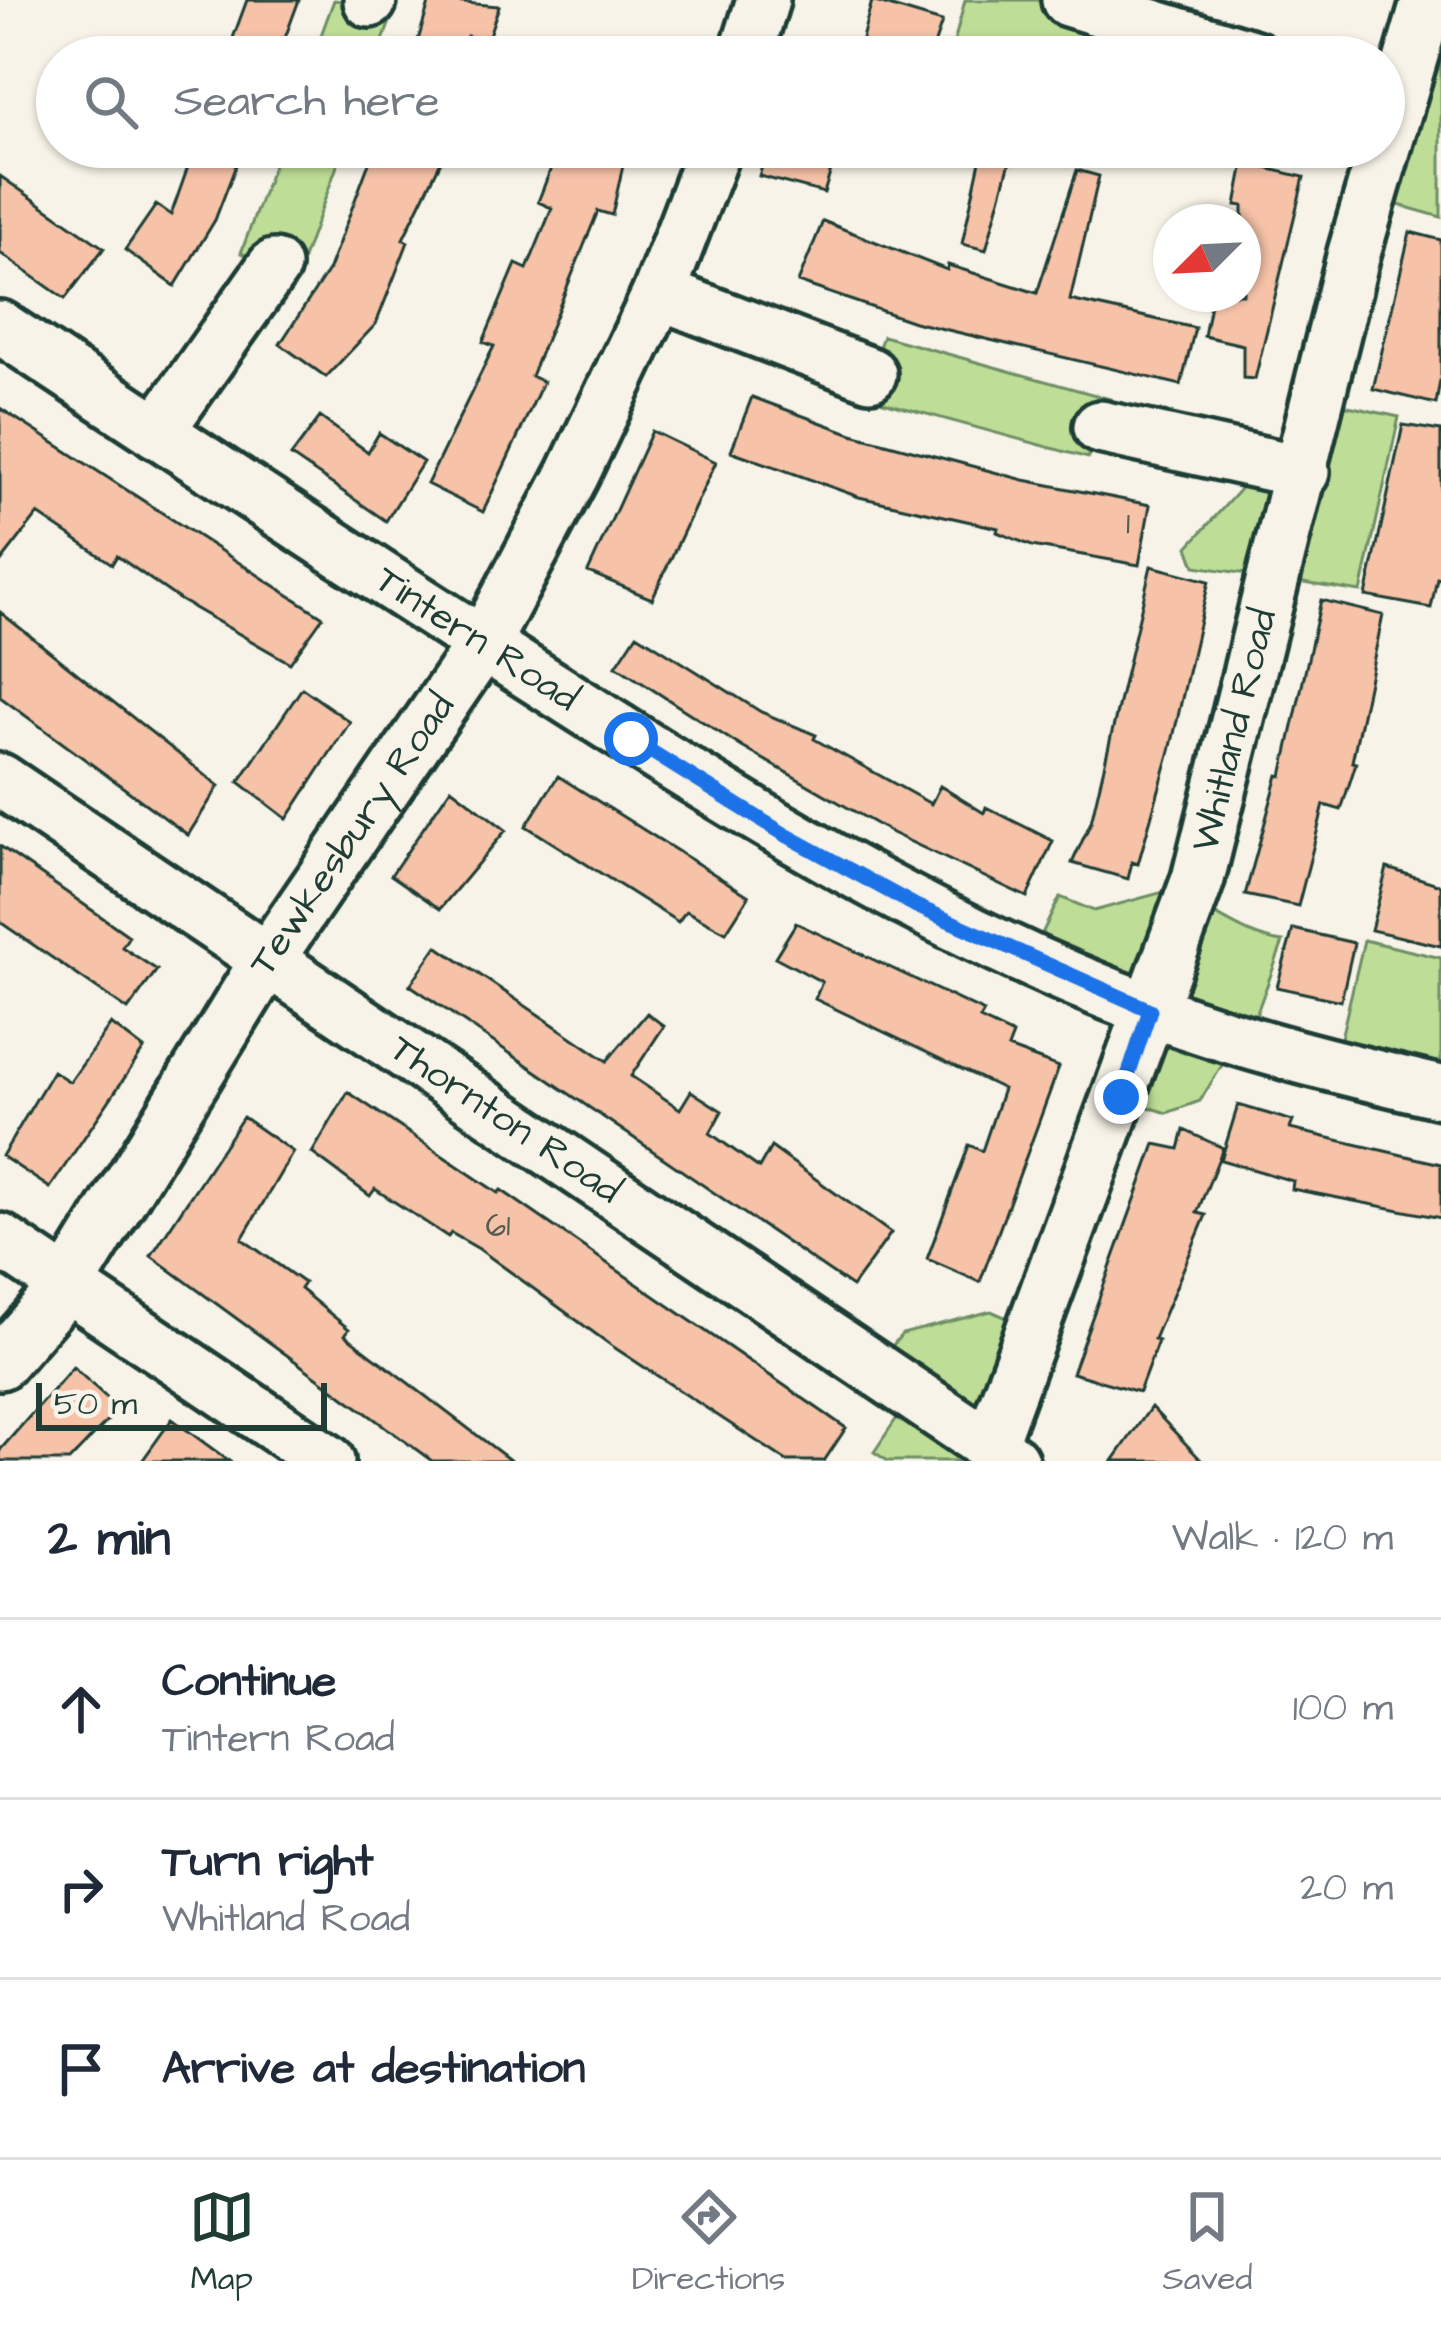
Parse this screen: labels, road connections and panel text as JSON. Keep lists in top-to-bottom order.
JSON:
{
  "streets": {
    "street": [
      "Tintern Road",
      "Whitland Road",
      "Tewkesbury Road",
      "Thornton Road"
    ]
  },
  "crossings": [
    ["Tintern Road", "Whitland Road"],
    ["Tintern Road", "Tewkesbury Road"],
    ["Whitland Road", "Thornton Road"],
    ["Tewkesbury Road", "Thornton Road"]
  ],
  "house_numbers": ["1", "61"],
  "scale_bar": "50 m",
  "north": "bottom left",
  "page": {
    "search": "Search here",
    "scale": "50 m",
    "heading": ["2 min", "Walk · 120 m"],
    "list": [
      ["Continue", "Tintern Road", "100 m"],
      ["Turn right", "Whitland Road", "20 m"],
      "Arrive at destination"
    ],
    "nav": ["Map", "Directions", "Saved"]
  }
}
